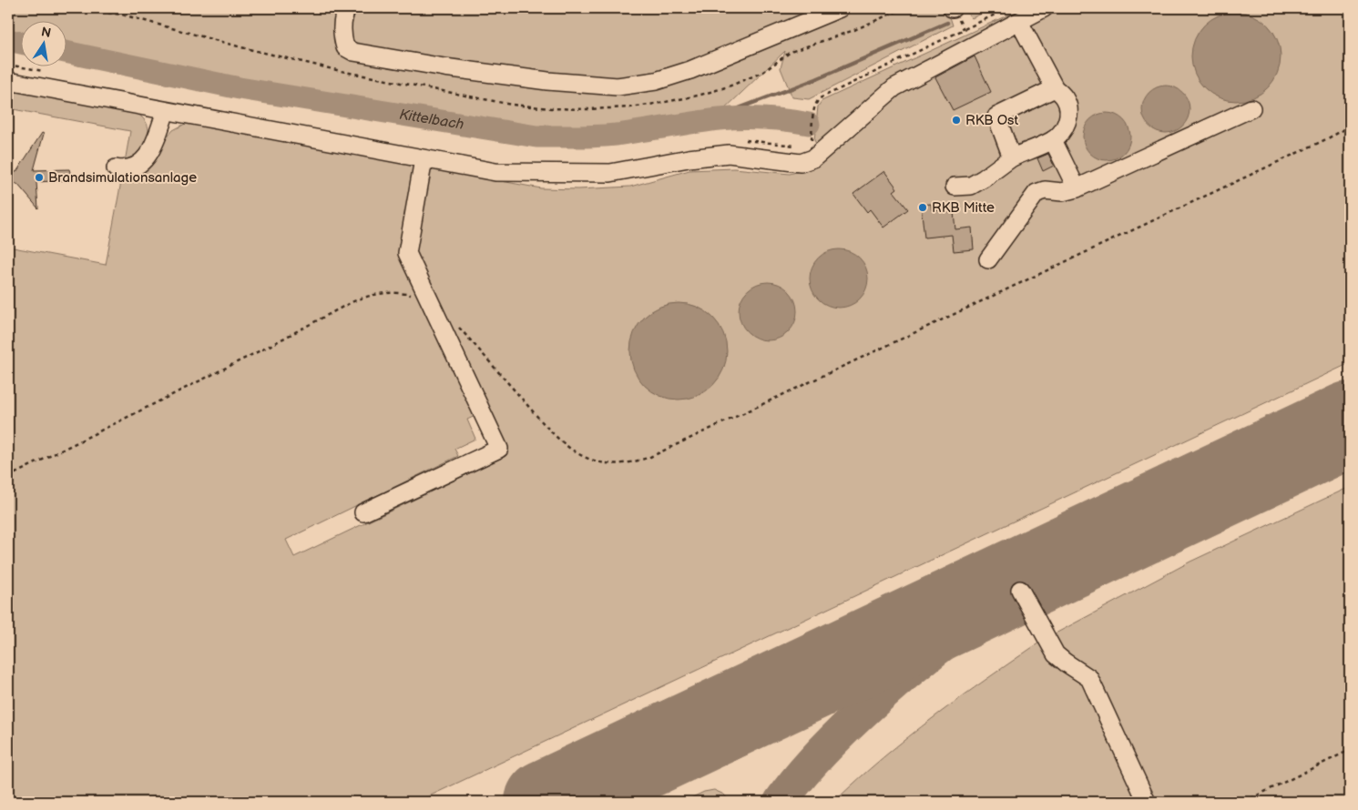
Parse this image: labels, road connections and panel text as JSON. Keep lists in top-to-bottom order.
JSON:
{
  "water": ["Kittelbach"],
  "places": ["RKB Ost", "Brandsimulationsanlage", "RKB Mitte"],
  "north": "top"
}
